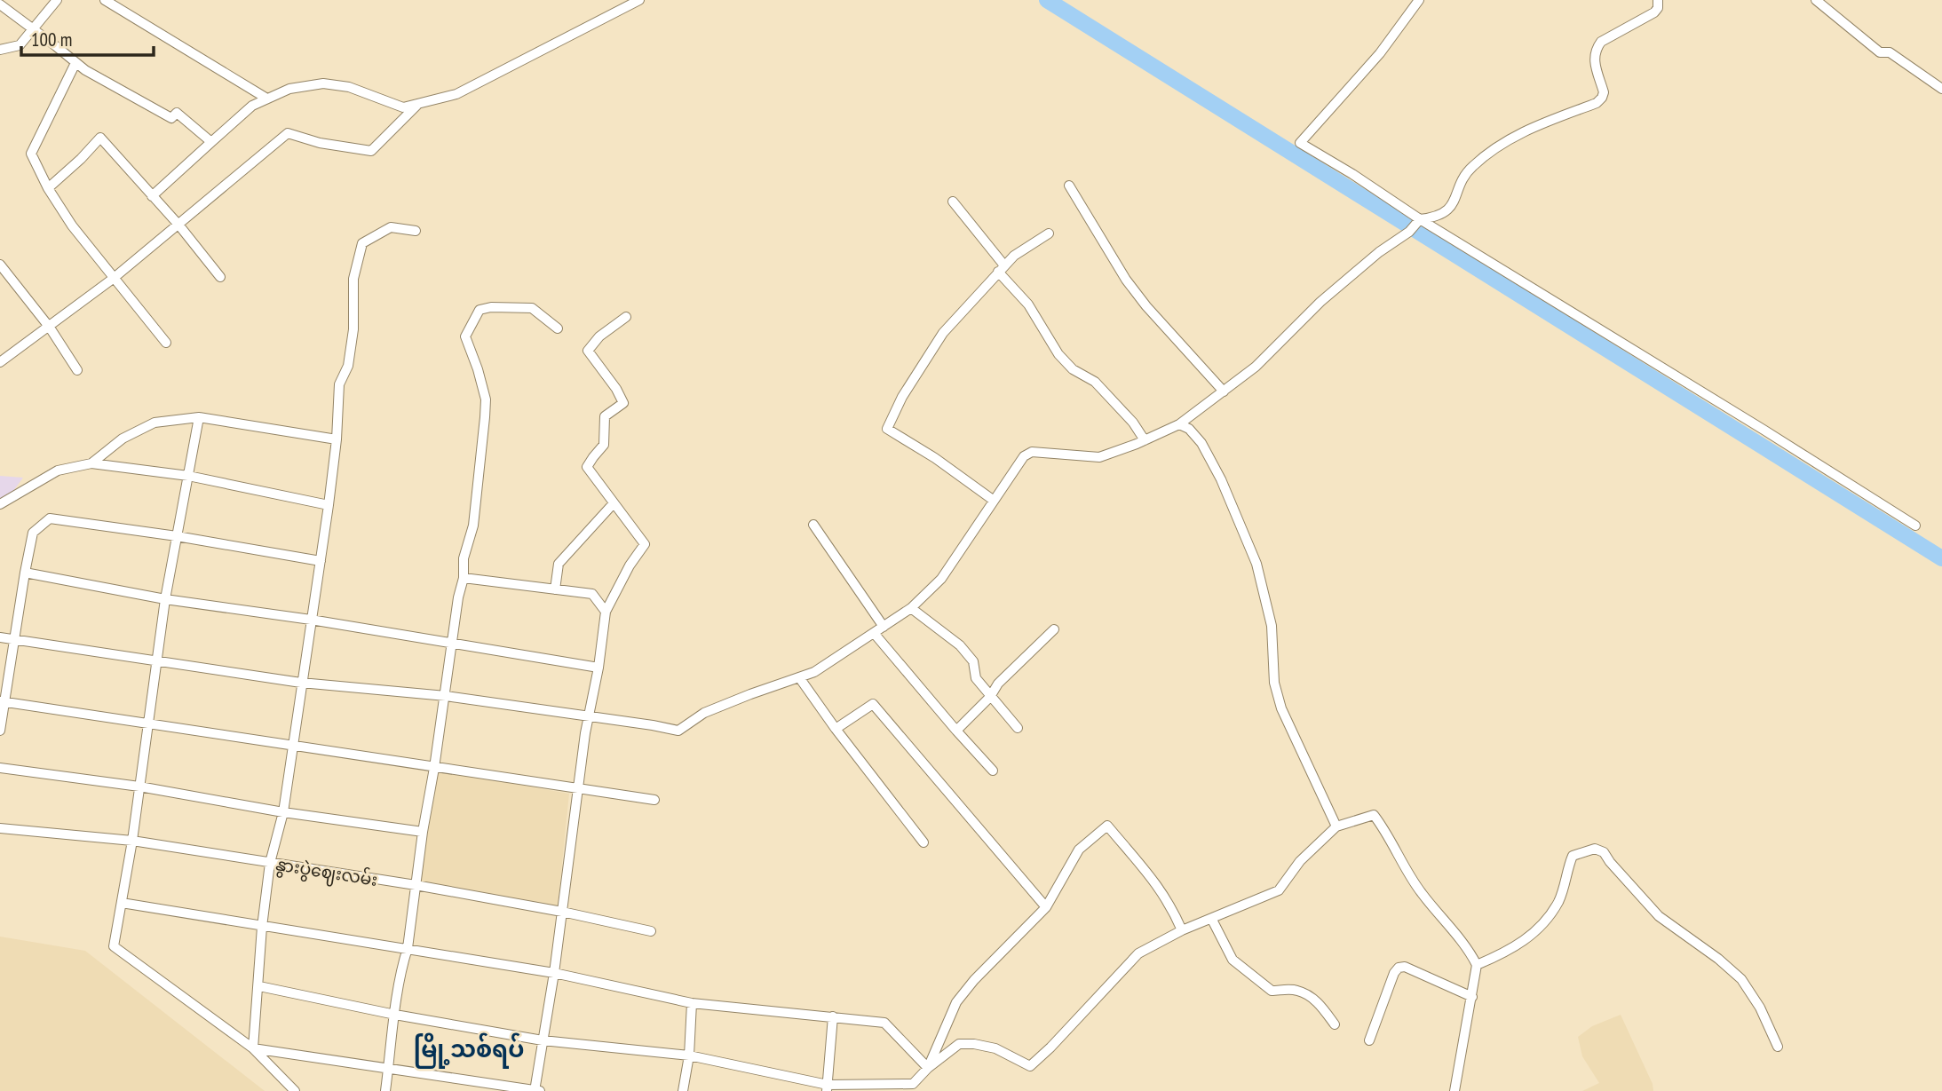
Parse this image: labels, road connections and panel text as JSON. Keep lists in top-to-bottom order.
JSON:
{
  "streets": {
    "street": ["နွားပွဲဈေးလမ်း"]
  },
  "districts": ["မြို့သစ်ရပ်"],
  "scale_bar": "100 m"
}
